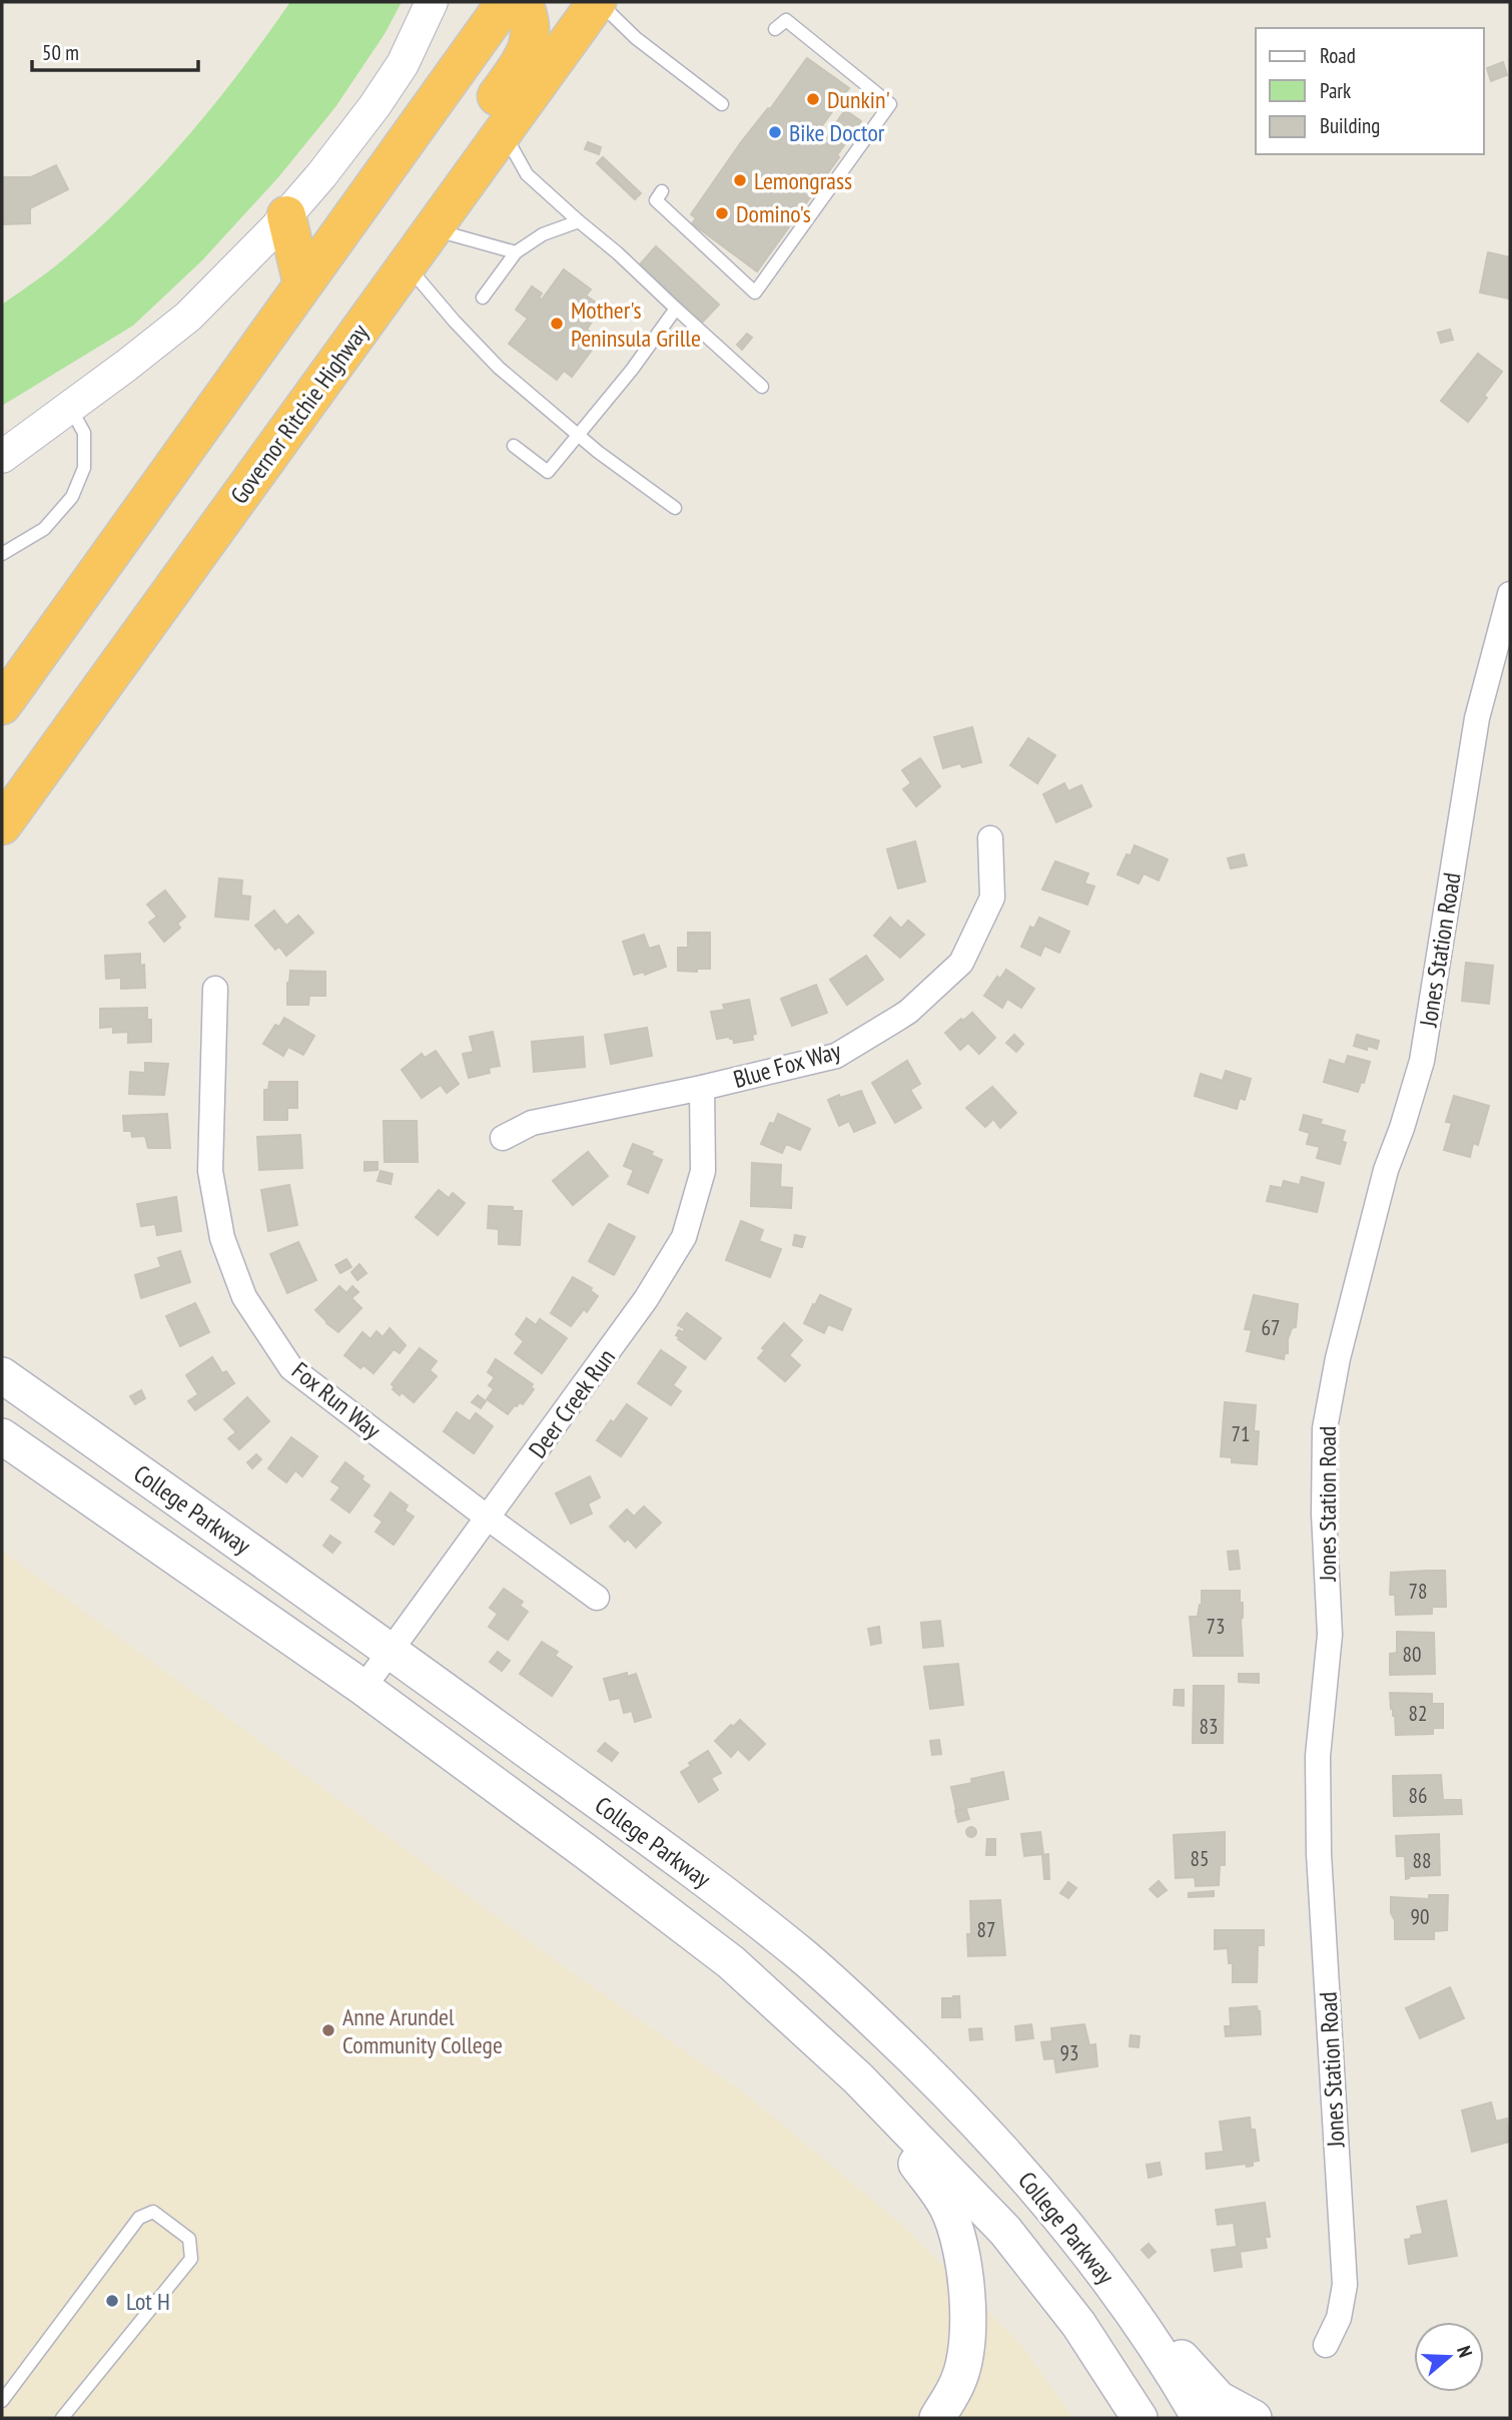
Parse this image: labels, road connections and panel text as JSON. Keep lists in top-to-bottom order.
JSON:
{
  "streets": {
    "highway": ["Governor Ritchie Highway"],
    "main road": ["College Parkway"],
    "street": [
      "Jones Station Road",
      "Blue Fox Way",
      "Fox Run Way",
      "Deer Creek Run"
    ]
  },
  "crossings": [
    ["Blue Fox Way", "Deer Creek Run"],
    ["Fox Run Way", "Deer Creek Run"],
    ["Deer Creek Run", "College Parkway"]
  ],
  "places": [
    "Dunkin'",
    "Bike Doctor",
    "Lemongrass",
    "Domino's",
    "Mother's Peninsula Grille",
    "Anne Arundel Community College",
    "Lot H"
  ],
  "house_numbers": [
    "67",
    "71",
    "78",
    "73",
    "80",
    "82",
    "83",
    "86",
    "85",
    "88",
    "90",
    "87",
    "93"
  ],
  "legend": ["Road", "Park", "Building"],
  "scale_bar": "50 m",
  "north": "right"
}
